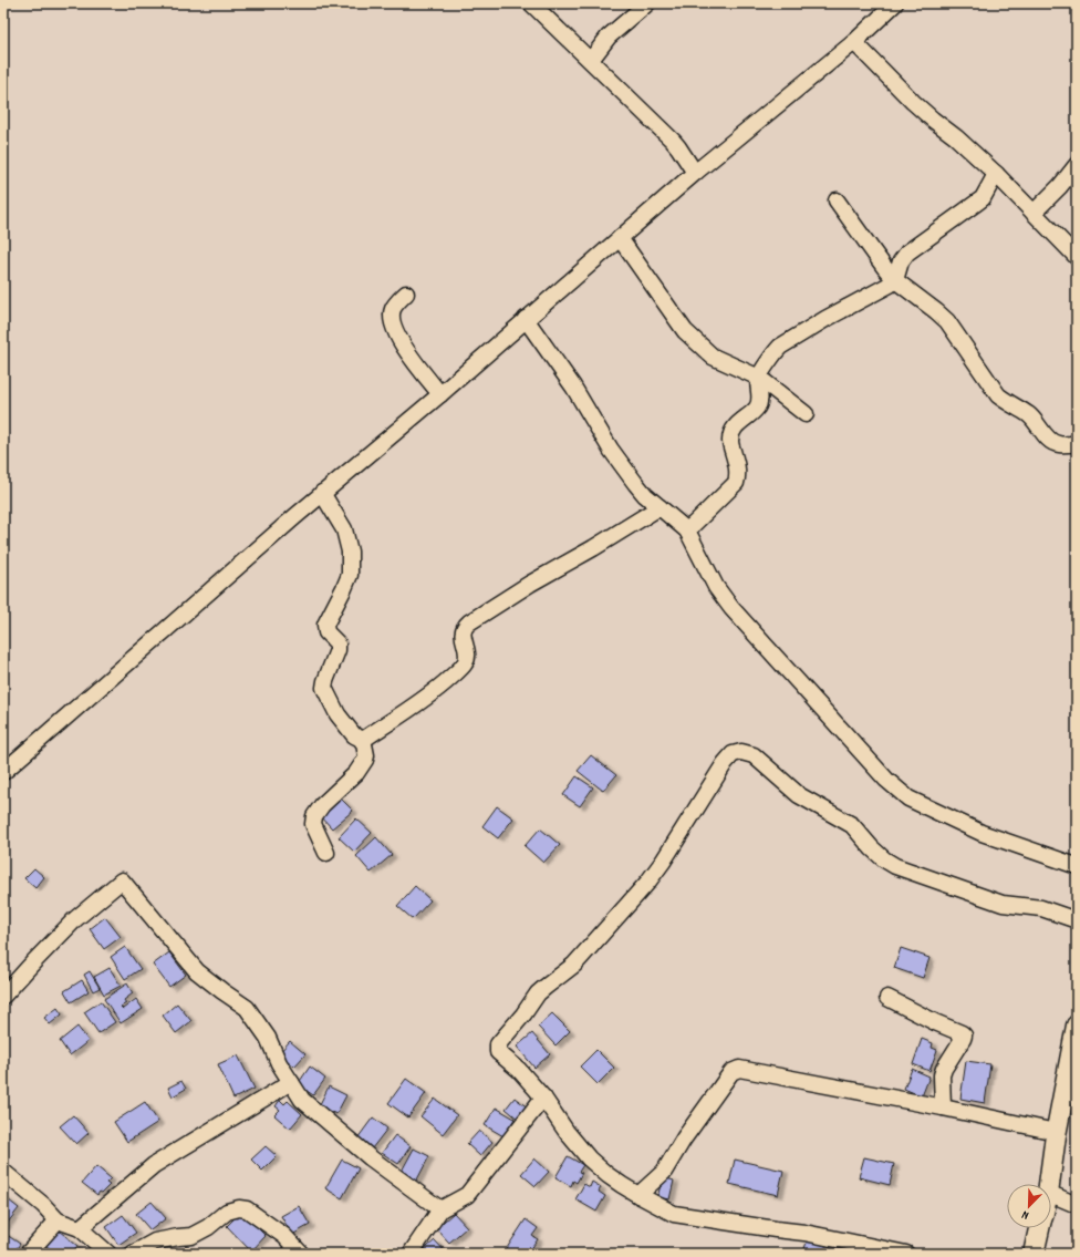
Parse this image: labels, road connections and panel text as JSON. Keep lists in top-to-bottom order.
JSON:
{
  "north": "bottom left"
}
